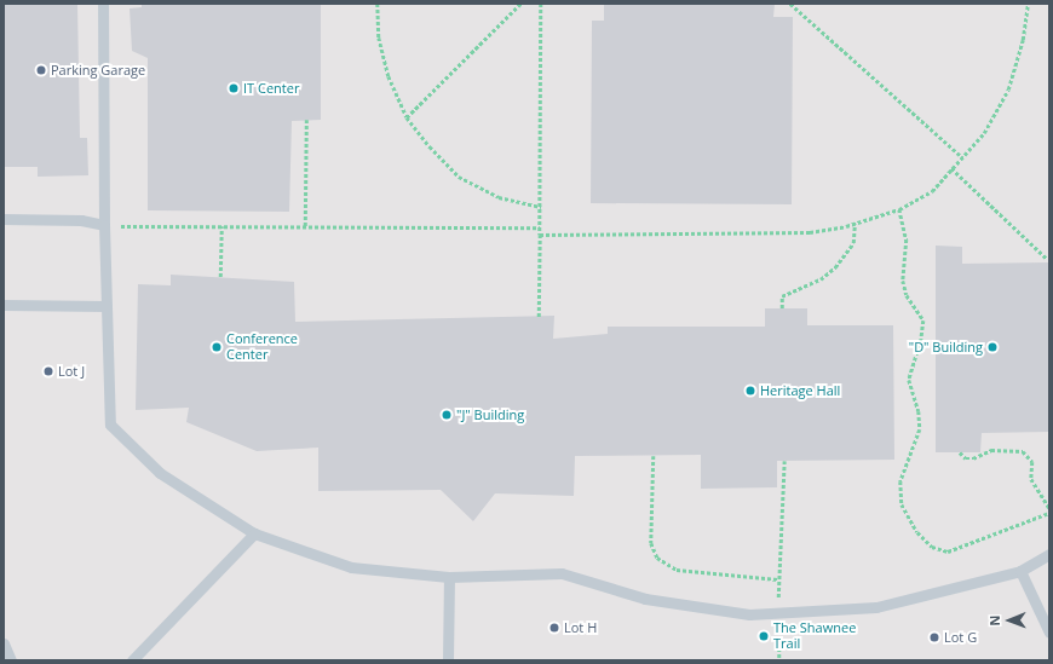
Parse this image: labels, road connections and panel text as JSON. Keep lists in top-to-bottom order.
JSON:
{
  "places": [
    "Parking Garage",
    "IT Center",
    "Conference Center",
    "\"D\" Building",
    "Lot J",
    "Heritage Hall",
    "\"J\" Building",
    "Lot H",
    "The Shawnee Trail",
    "Lot G"
  ],
  "north": "left"
}
